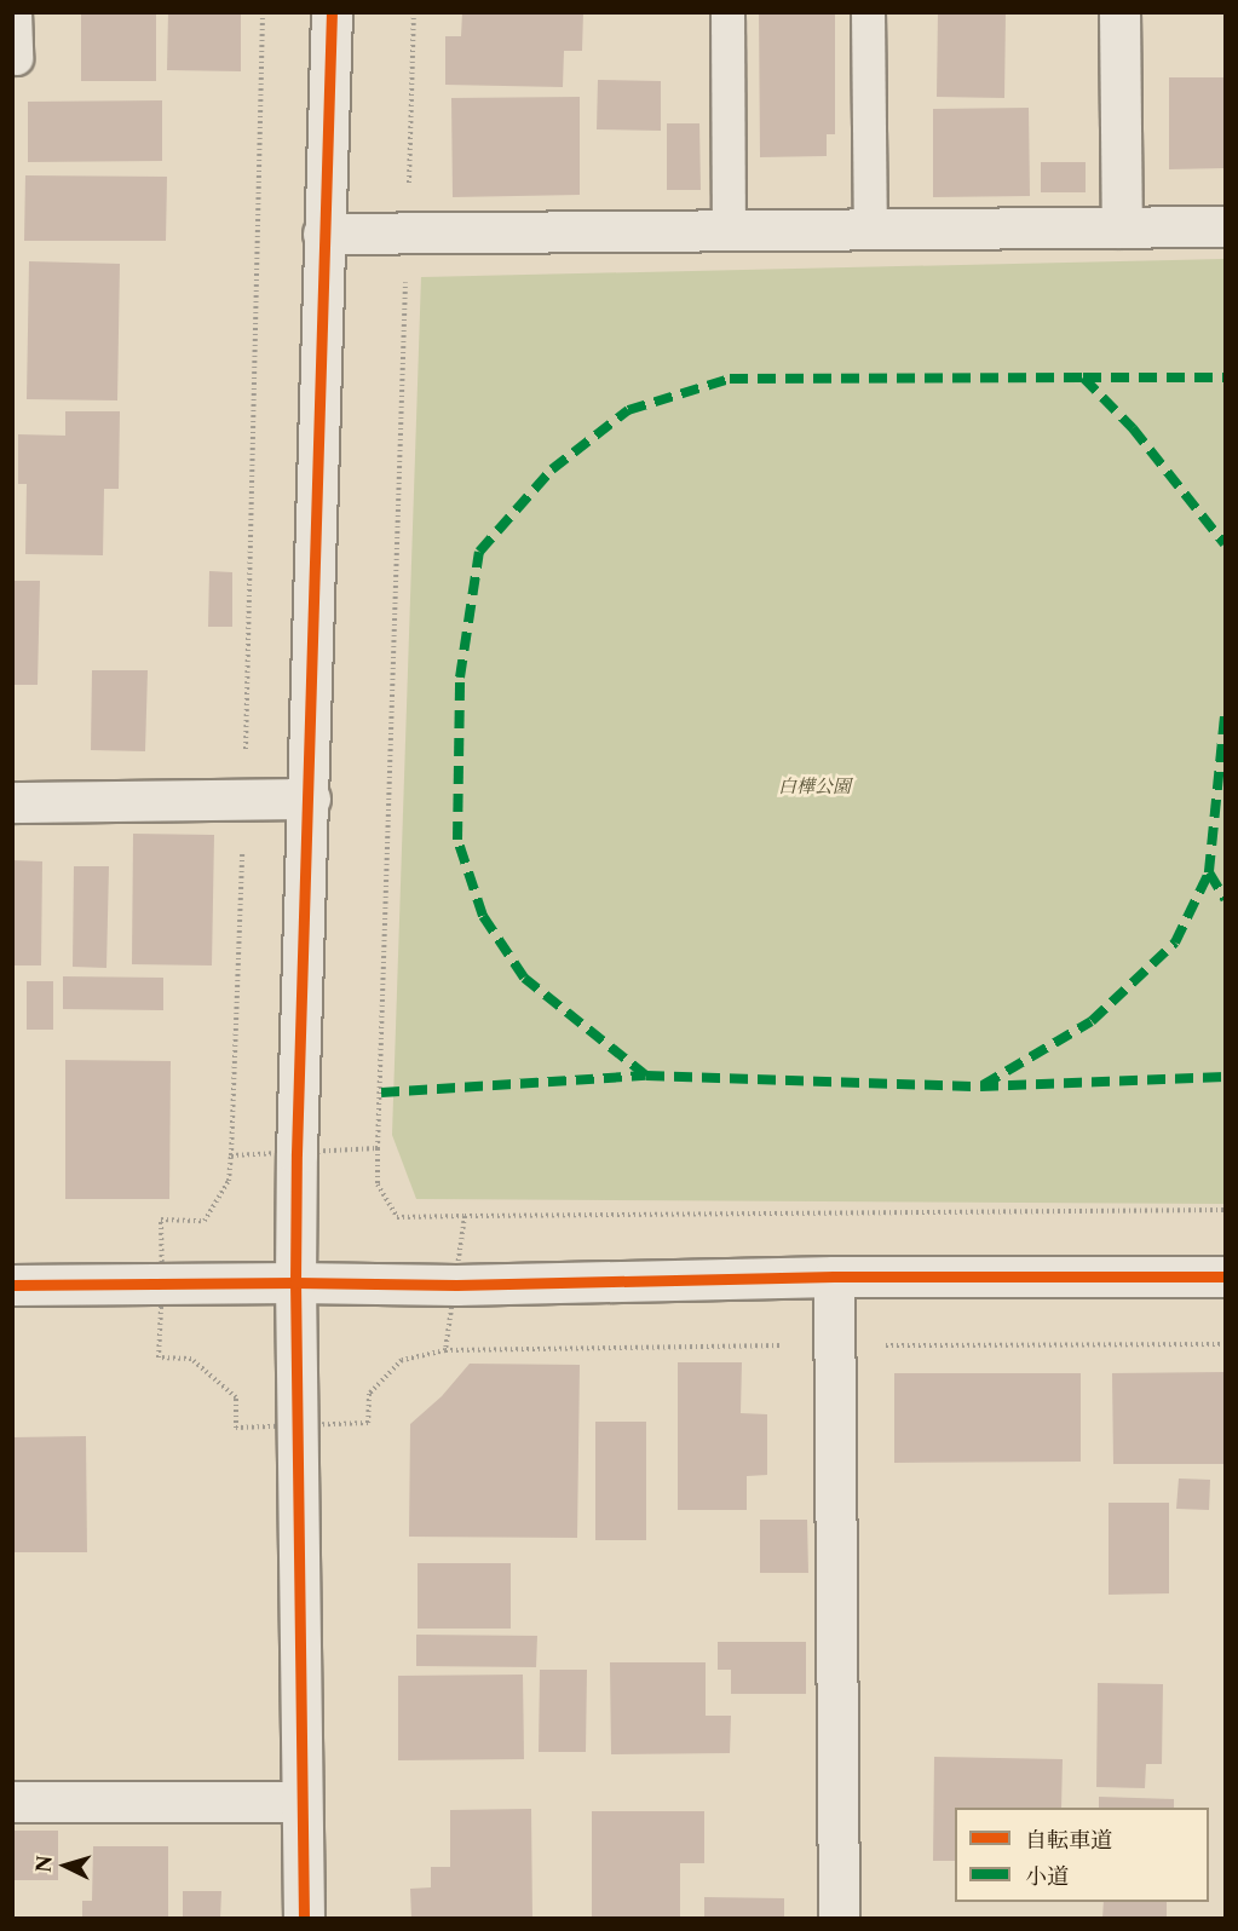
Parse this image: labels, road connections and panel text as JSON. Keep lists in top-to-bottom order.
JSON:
{
  "parks": ["白樺公園"],
  "legend": ["自転車道", "小道"],
  "north": "left"
}
